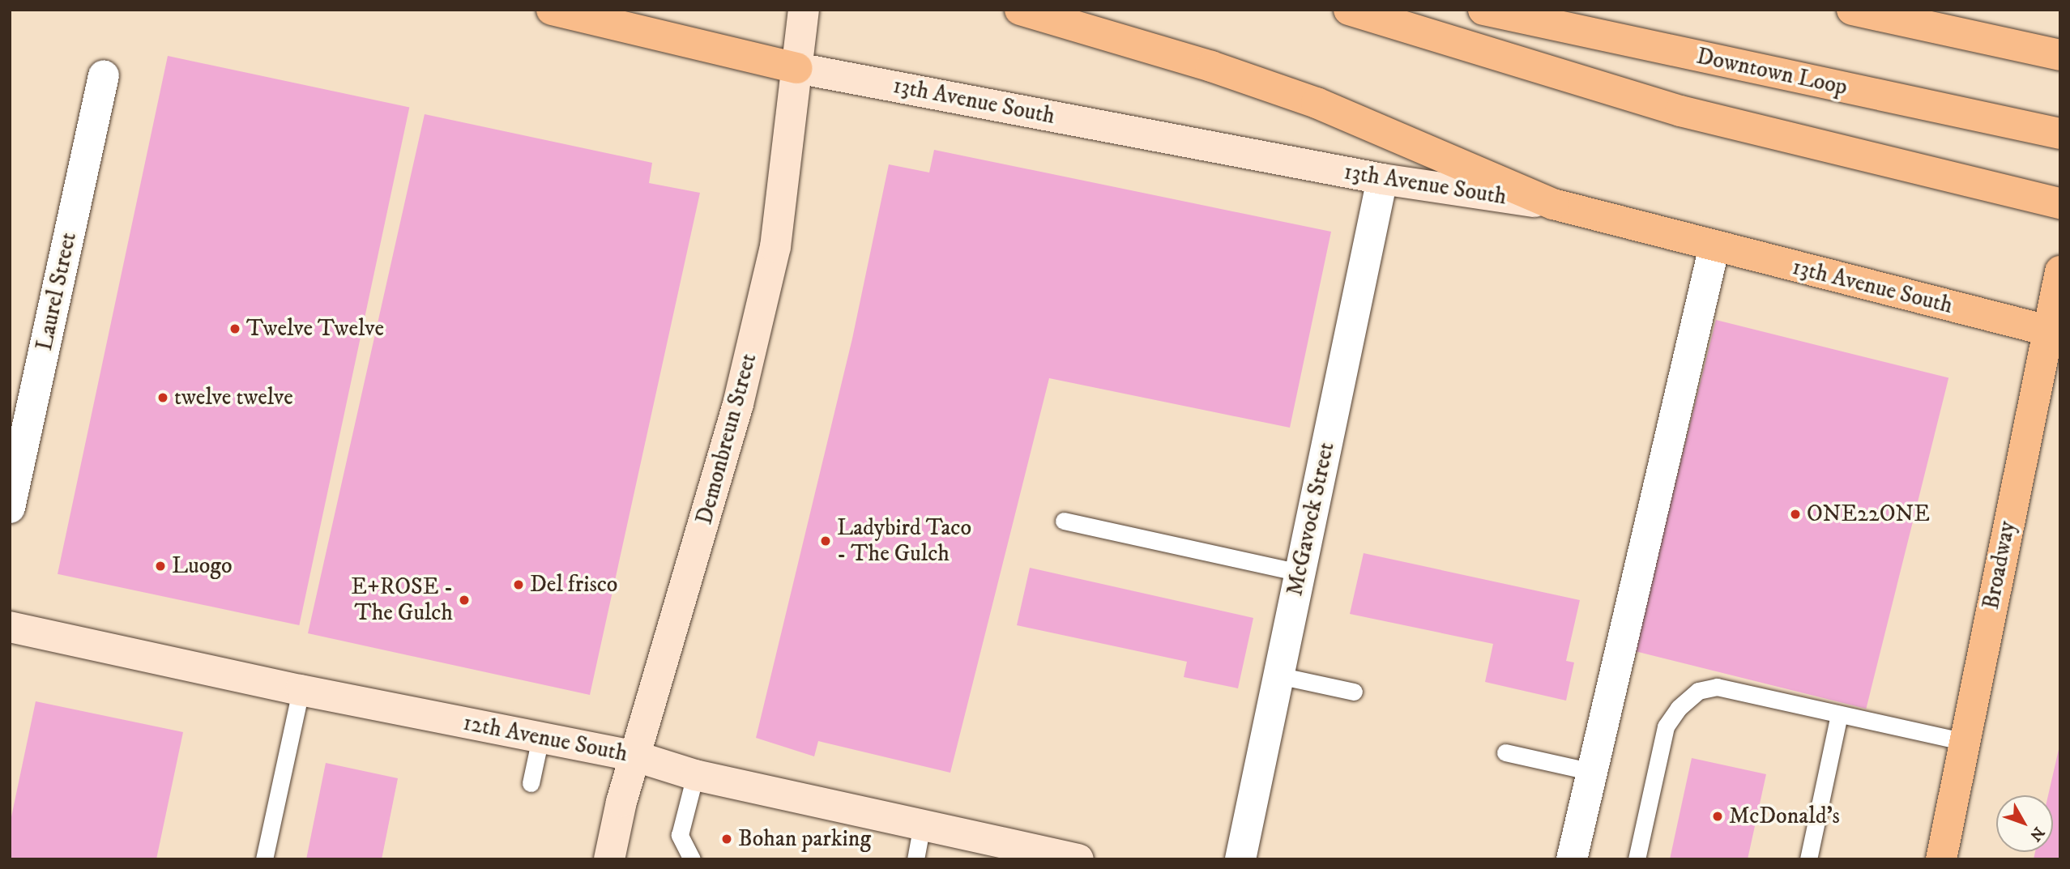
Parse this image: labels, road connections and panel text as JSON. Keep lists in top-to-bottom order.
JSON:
{
  "streets": {
    "main road": [
      "Downtown Loop",
      "13th Avenue South",
      "Demonbreun Street",
      "Broadway",
      "12th Avenue South"
    ],
    "street": ["Laurel Street", "McGavock Street"]
  },
  "crossings": [
    ["13th Avenue South", "Demonbreun Street"],
    ["13th Avenue South", "McGavock Street"],
    ["13th Avenue South", "Broadway"],
    ["Demonbreun Street", "12th Avenue South"]
  ],
  "places": [
    "Twelve Twelve",
    "twelve twelve",
    "ONE22ONE",
    "Ladybird Taco - The Gulch",
    "Luogo",
    "Del frisco",
    "E+ROSE - The Gulch",
    "McDonald's",
    "Bohan parking"
  ],
  "north": "bottom right"
}
